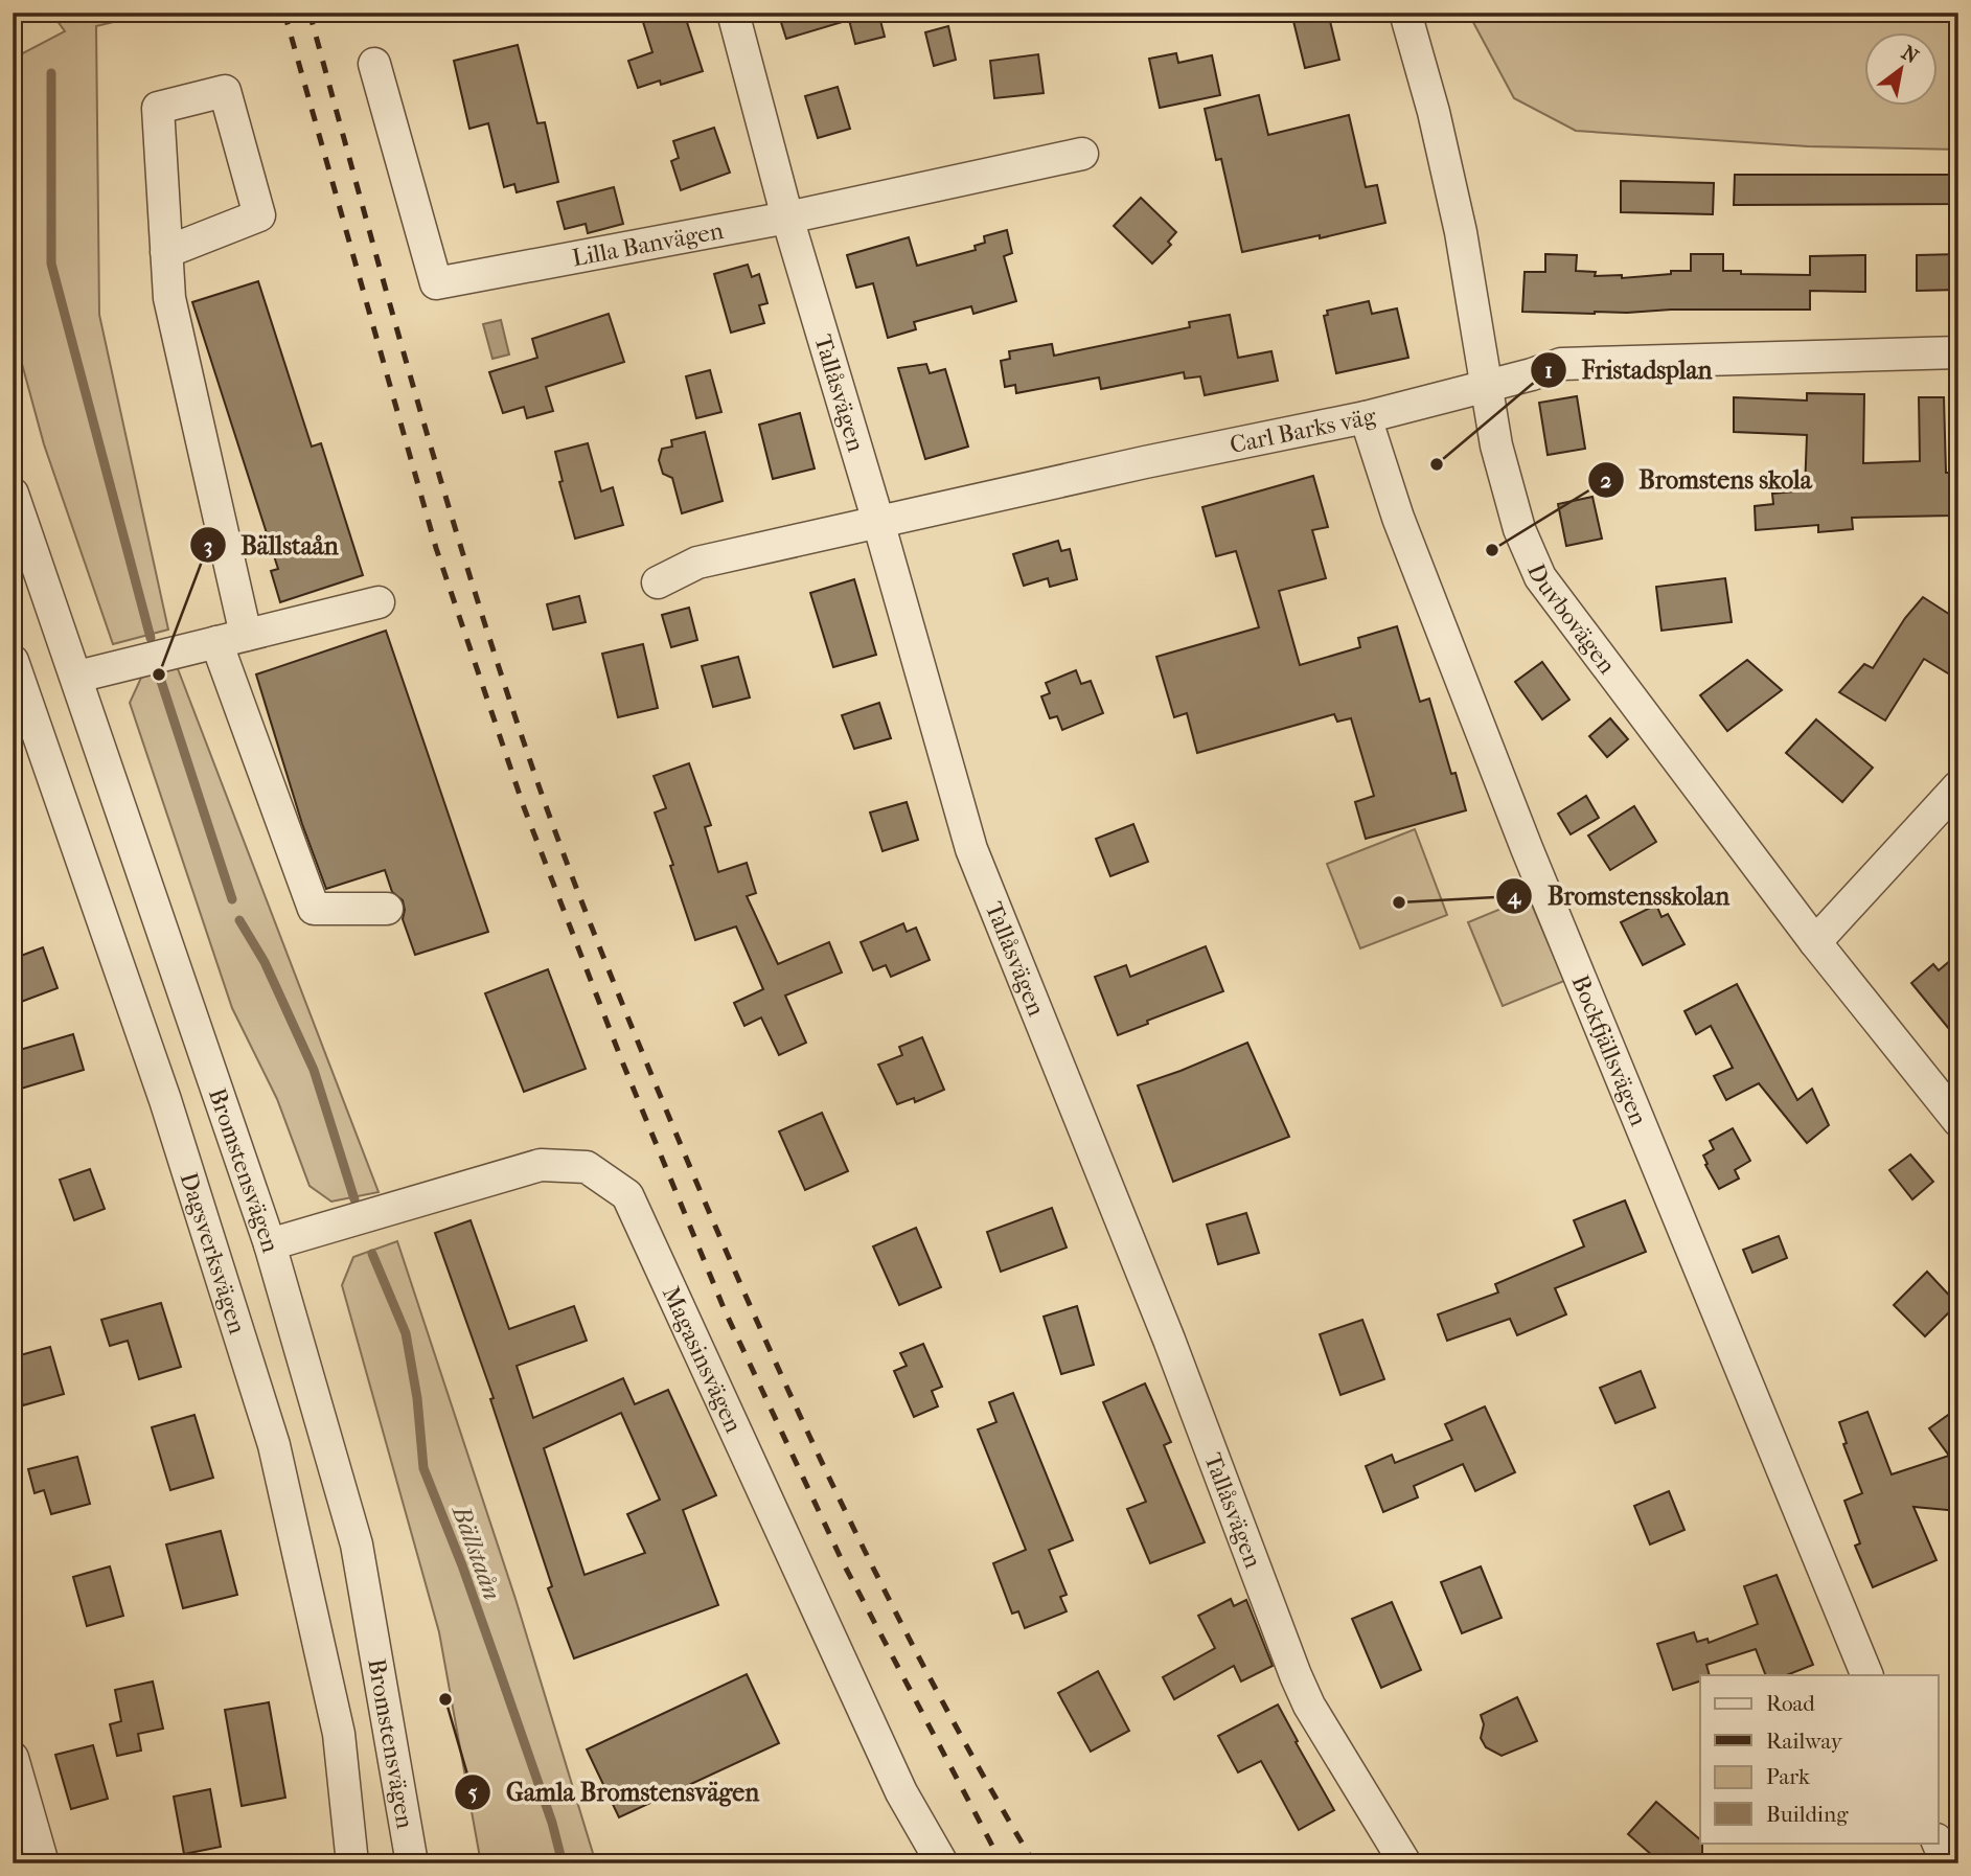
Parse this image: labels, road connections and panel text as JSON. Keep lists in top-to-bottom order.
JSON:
{
  "streets": {
    "street": [
      "Lilla Banvägen",
      "Tallåsvägen",
      "Carl Barks väg",
      "Duvbovägen",
      "Bockfjällsvägen",
      "Bromstensvägen",
      "Dagsverksvägen",
      "Magasinsvägen"
    ]
  },
  "crossings": [
    ["Lilla Banvägen", "Tallåsvägen"],
    ["Tallåsvägen", "Carl Barks väg"],
    ["Carl Barks väg", "Duvbovägen"],
    ["Carl Barks väg", "Bockfjällsvägen"],
    ["Bromstensvägen", "Magasinsvägen"]
  ],
  "water": ["Bällstaån"],
  "places": [
    "Fristadsplan",
    "Bromstens skola",
    "Bällstaån",
    "Bromstensskolan",
    "Gamla Bromstensvägen"
  ],
  "legend": [
    "Road",
    "Railway",
    "Park",
    "Building"
  ],
  "north": "top right"
}
